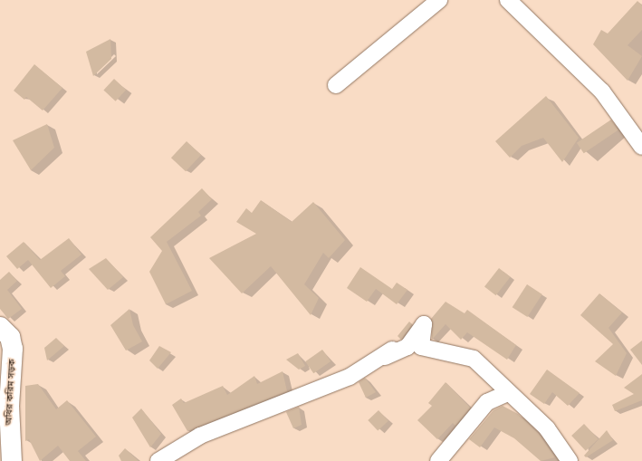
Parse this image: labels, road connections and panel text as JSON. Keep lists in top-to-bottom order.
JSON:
{
  "streets": {
    "main road": ["অধির করিম সড়ক"]
  }
}
